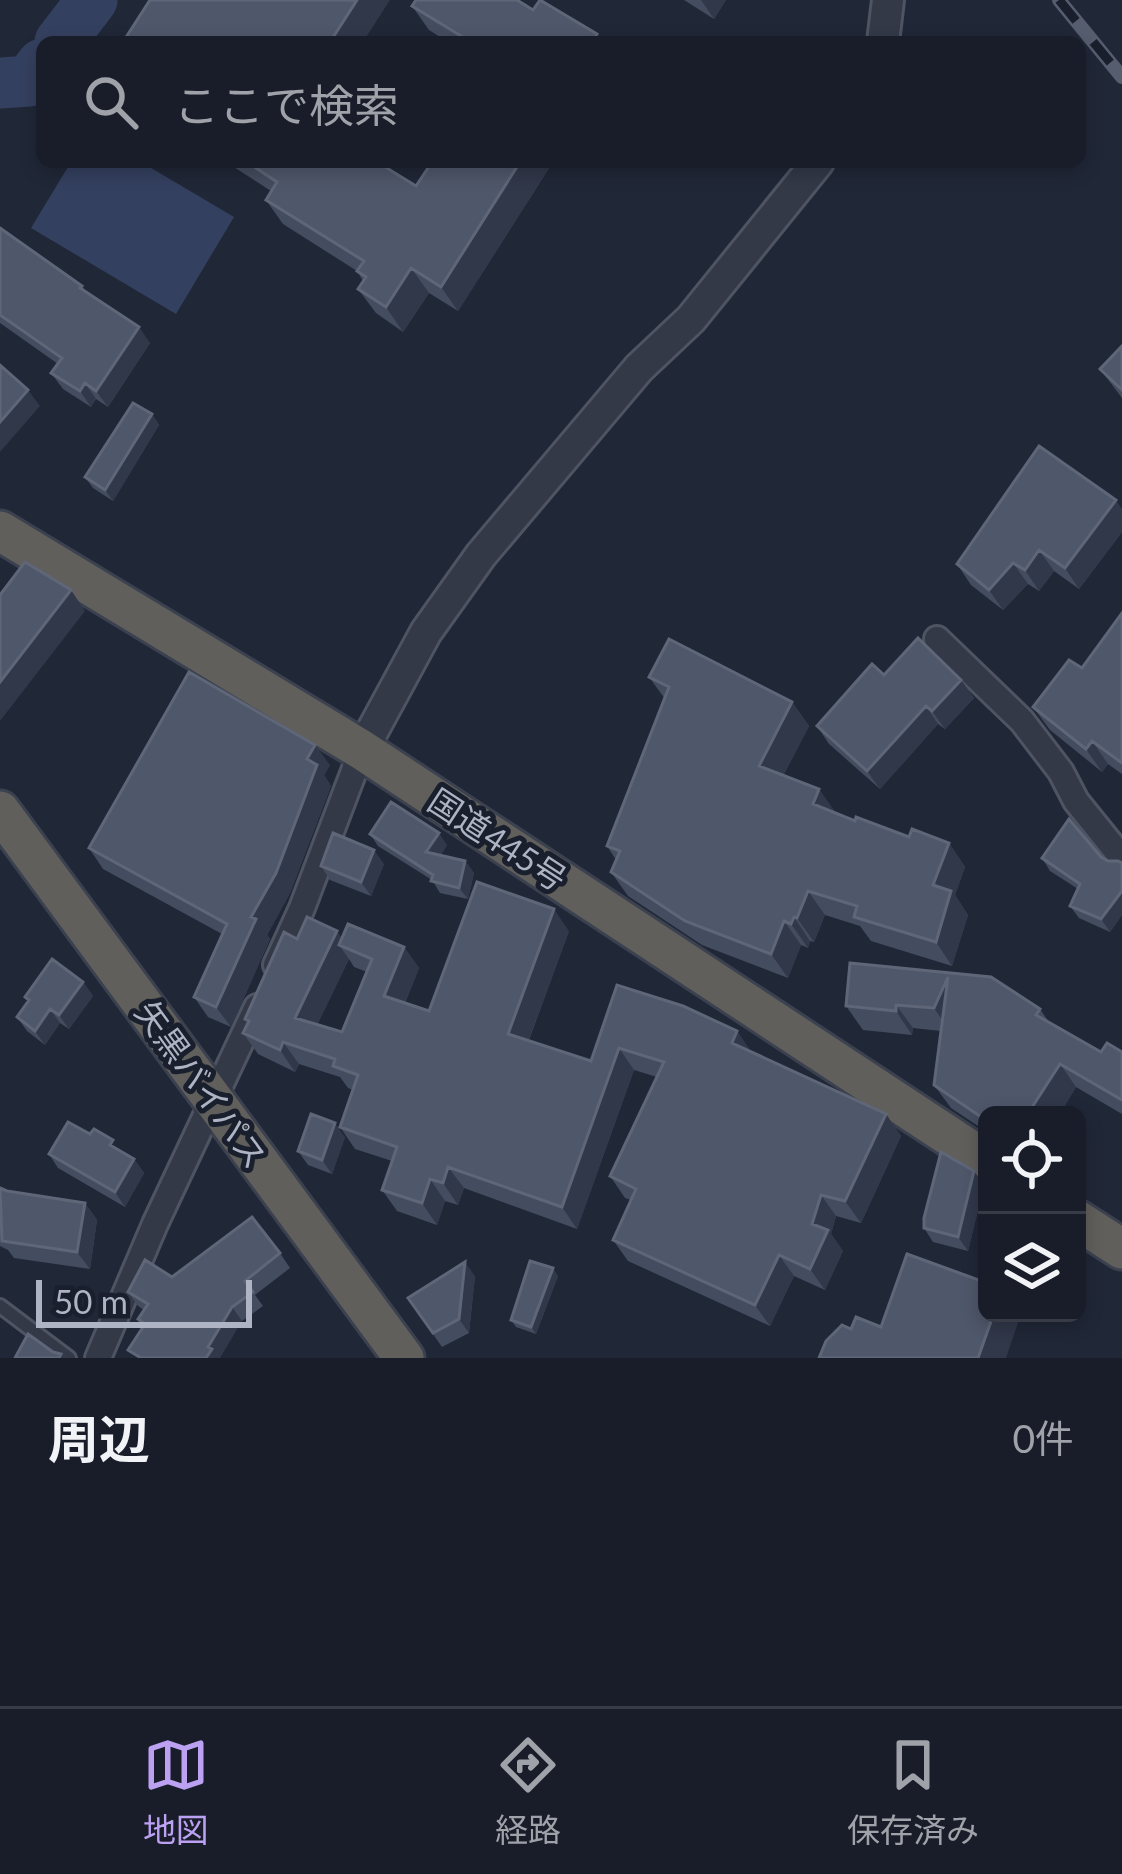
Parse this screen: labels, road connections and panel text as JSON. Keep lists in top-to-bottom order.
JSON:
{
  "streets": {
    "highway": ["国道445号", "矢黒バイパス"]
  },
  "scale_bar": "50 m",
  "page": {
    "search": "ここで検索",
    "scale": "50 m",
    "heading": ["周辺", "0件"],
    "nav": ["地図", "経路", "保存済み"]
  }
}
